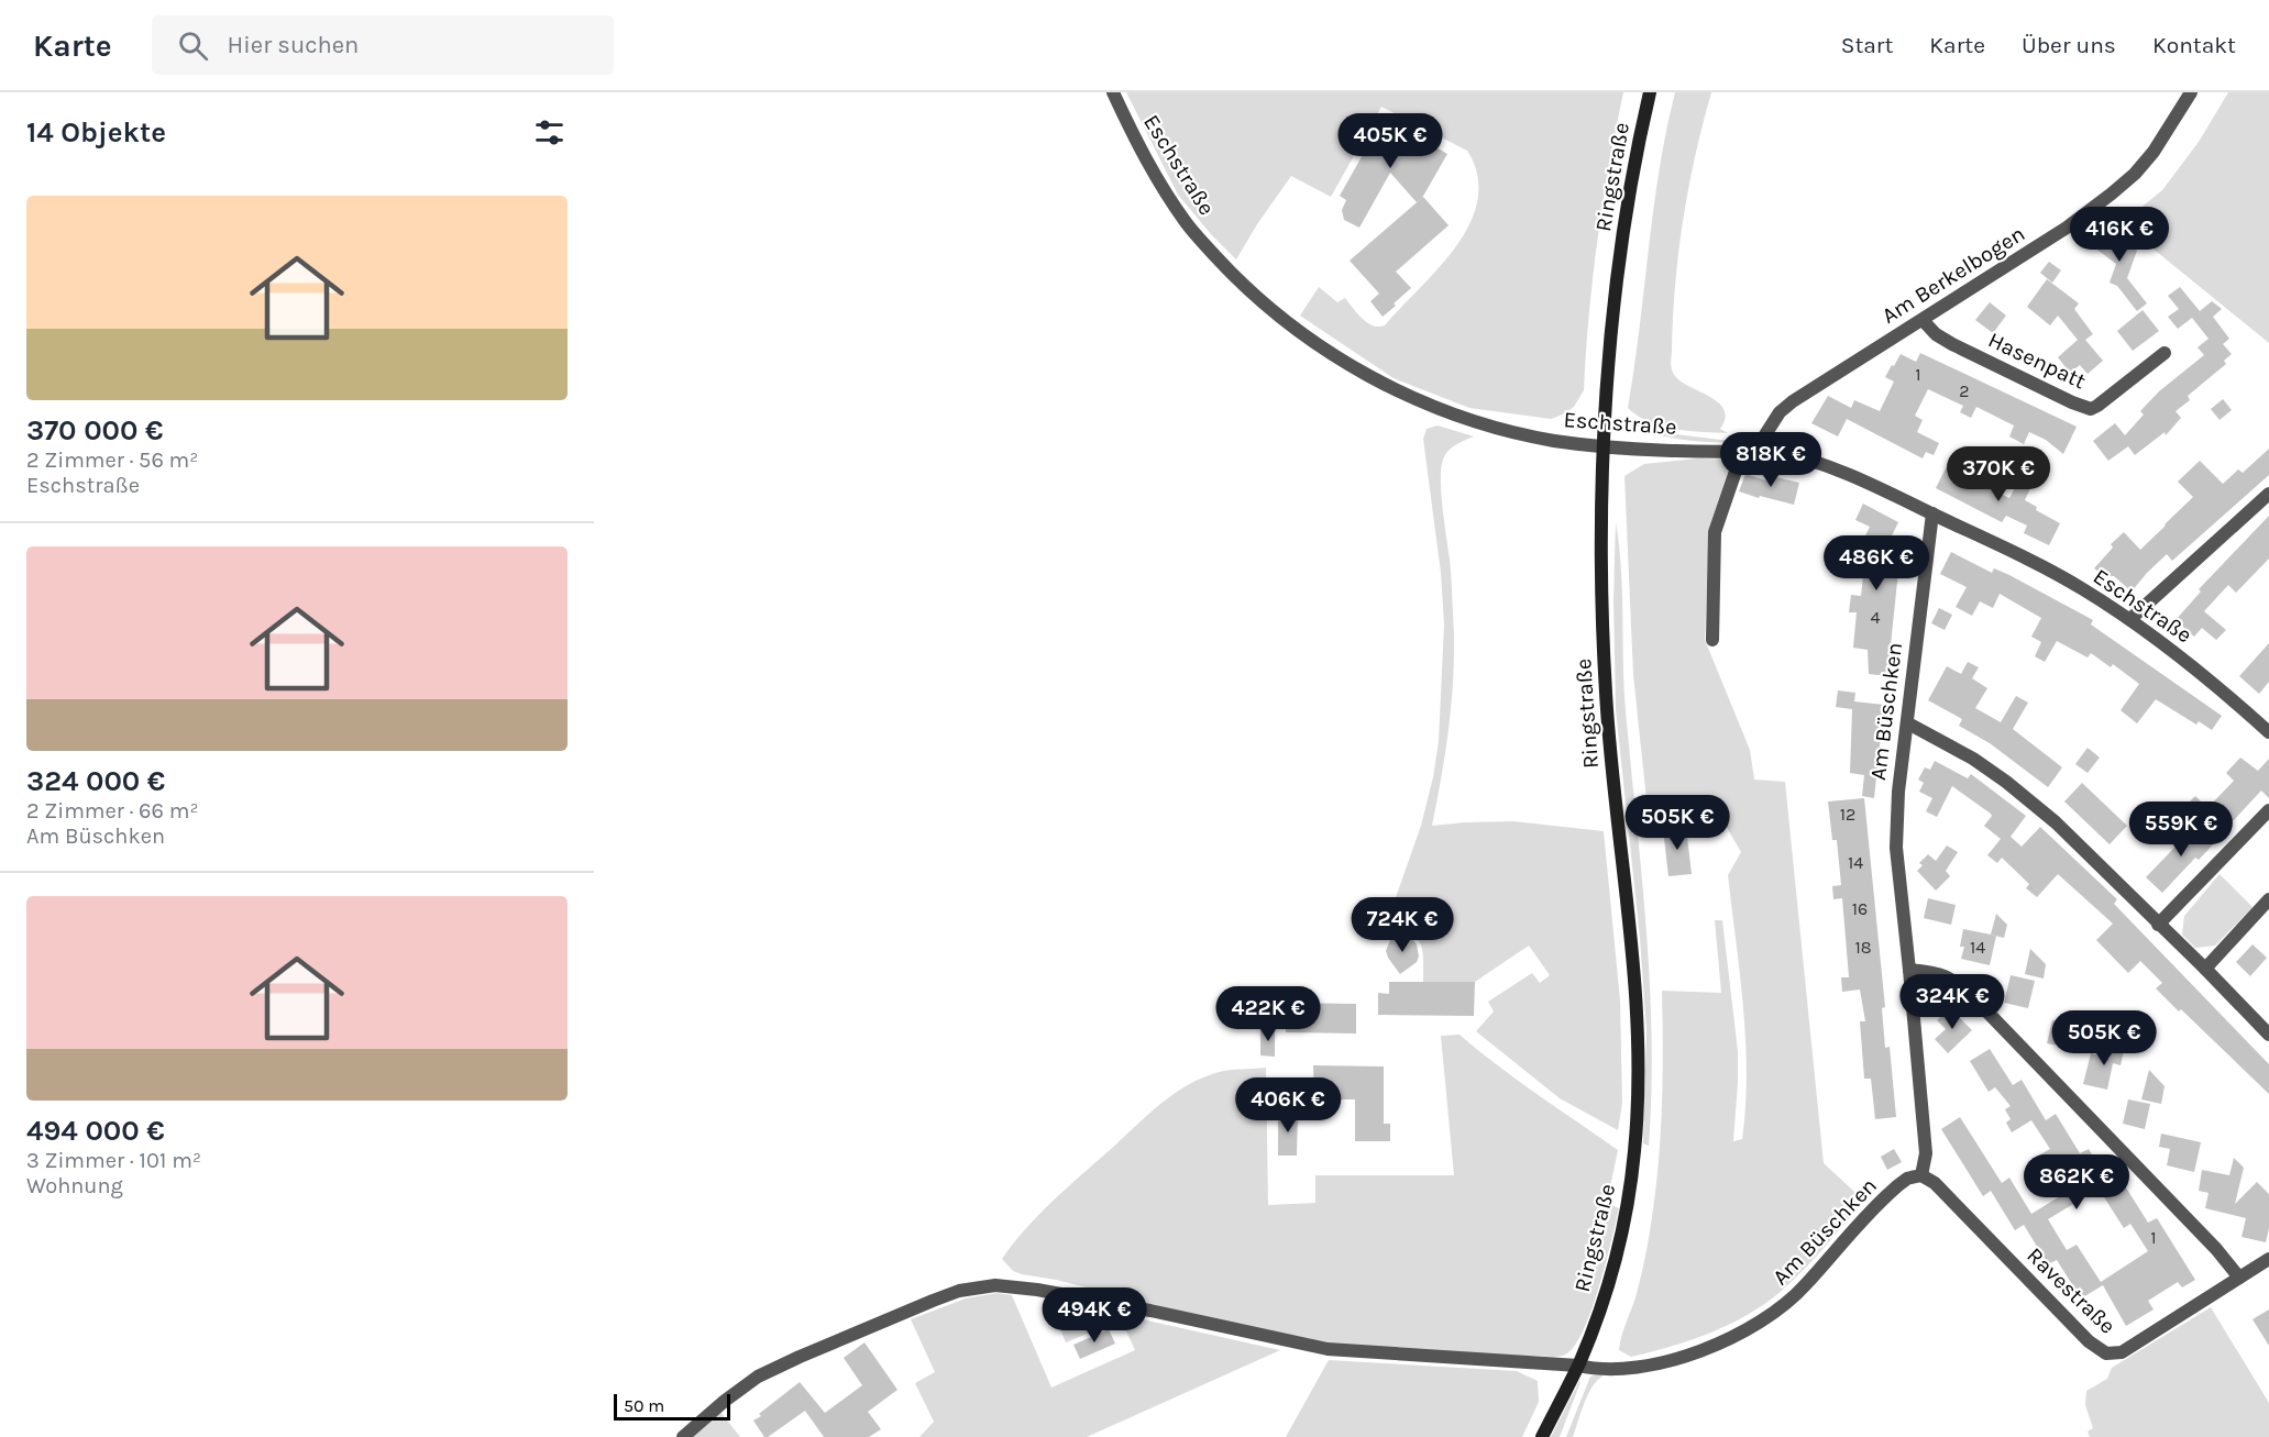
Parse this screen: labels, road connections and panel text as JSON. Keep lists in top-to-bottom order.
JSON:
{
  "streets": {
    "main road": ["Ringstraße"],
    "street": [
      "Eschstraße",
      "Am Berkelbogen",
      "Hasenpatt",
      "Am Büschken",
      "Ravestraße"
    ]
  },
  "crossings": [
    ["Eschstraße", "Ringstraße"],
    ["Eschstraße", "Am Berkelbogen"],
    ["Eschstraße", "Am Büschken"],
    ["Ringstraße", "Am Büschken"],
    ["Am Berkelbogen", "Hasenpatt"],
    ["Am Büschken", "Ravestraße"]
  ],
  "house_numbers": [
    "1",
    "2",
    "4",
    "12",
    "14",
    "16",
    "18",
    "14",
    "1"
  ],
  "scale_bar": "50 m",
  "page": {
    "header": "Karte",
    "search": "Hier suchen",
    "nav": [
      "Start",
      "Karte",
      "Über uns",
      "Kontakt"
    ],
    "heading": "14 Objekte",
    "price": [
      "405K €",
      "416K €",
      "818K €",
      "370K €",
      "486K €",
      "505K €",
      "559K €",
      "724K €",
      "324K €",
      "422K €",
      "505K €",
      "406K €",
      "862K €",
      "494K €"
    ],
    "list": [
      {
        "name": "370 000 €",
        "note": "2 Zimmer · 56 m² · Eschstraße"
      },
      {
        "name": "324 000 €",
        "note": "2 Zimmer · 66 m² · Am Büschken"
      },
      {
        "name": "494 000 €",
        "note": "3 Zimmer · 101 m² · Wohnung"
      }
    ],
    "scale": "50 m"
  }
}
